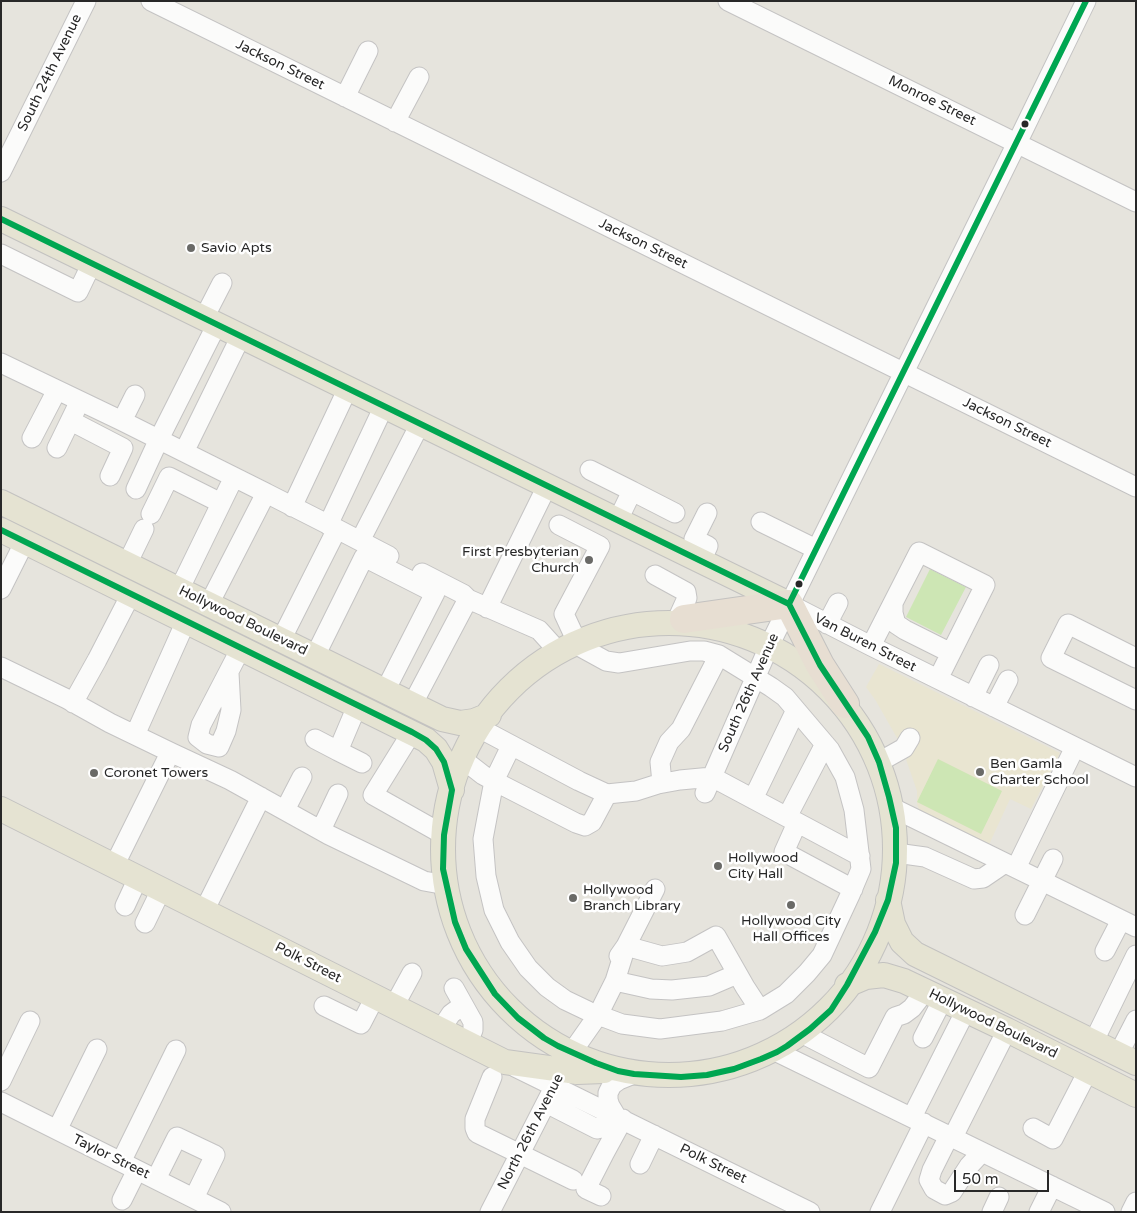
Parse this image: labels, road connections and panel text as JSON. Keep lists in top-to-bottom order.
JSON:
{
  "streets": {
    "main road": ["Hollywood Boulevard", "Van Buren Street", "Polk Street"],
    "street": [
      "Jackson Street",
      "South 24th Avenue",
      "Monroe Street",
      "South 26th Avenue",
      "North 26th Avenue",
      "Taylor Street"
    ]
  },
  "crossings": [
    ["Jackson Street", "South 26th Avenue"],
    ["Monroe Street", "South 26th Avenue"],
    ["Van Buren Street", "South 26th Avenue"],
    ["Polk Street", "North 26th Avenue"]
  ],
  "places": [
    "Savio Apts",
    "First Presbyterian Church",
    "Ben Gamla Charter School",
    "Coronet Towers",
    "Hollywood City Hall",
    "Hollywood Branch Library",
    "Hollywood City Hall Offices"
  ],
  "scale_bar": "50 m"
}
